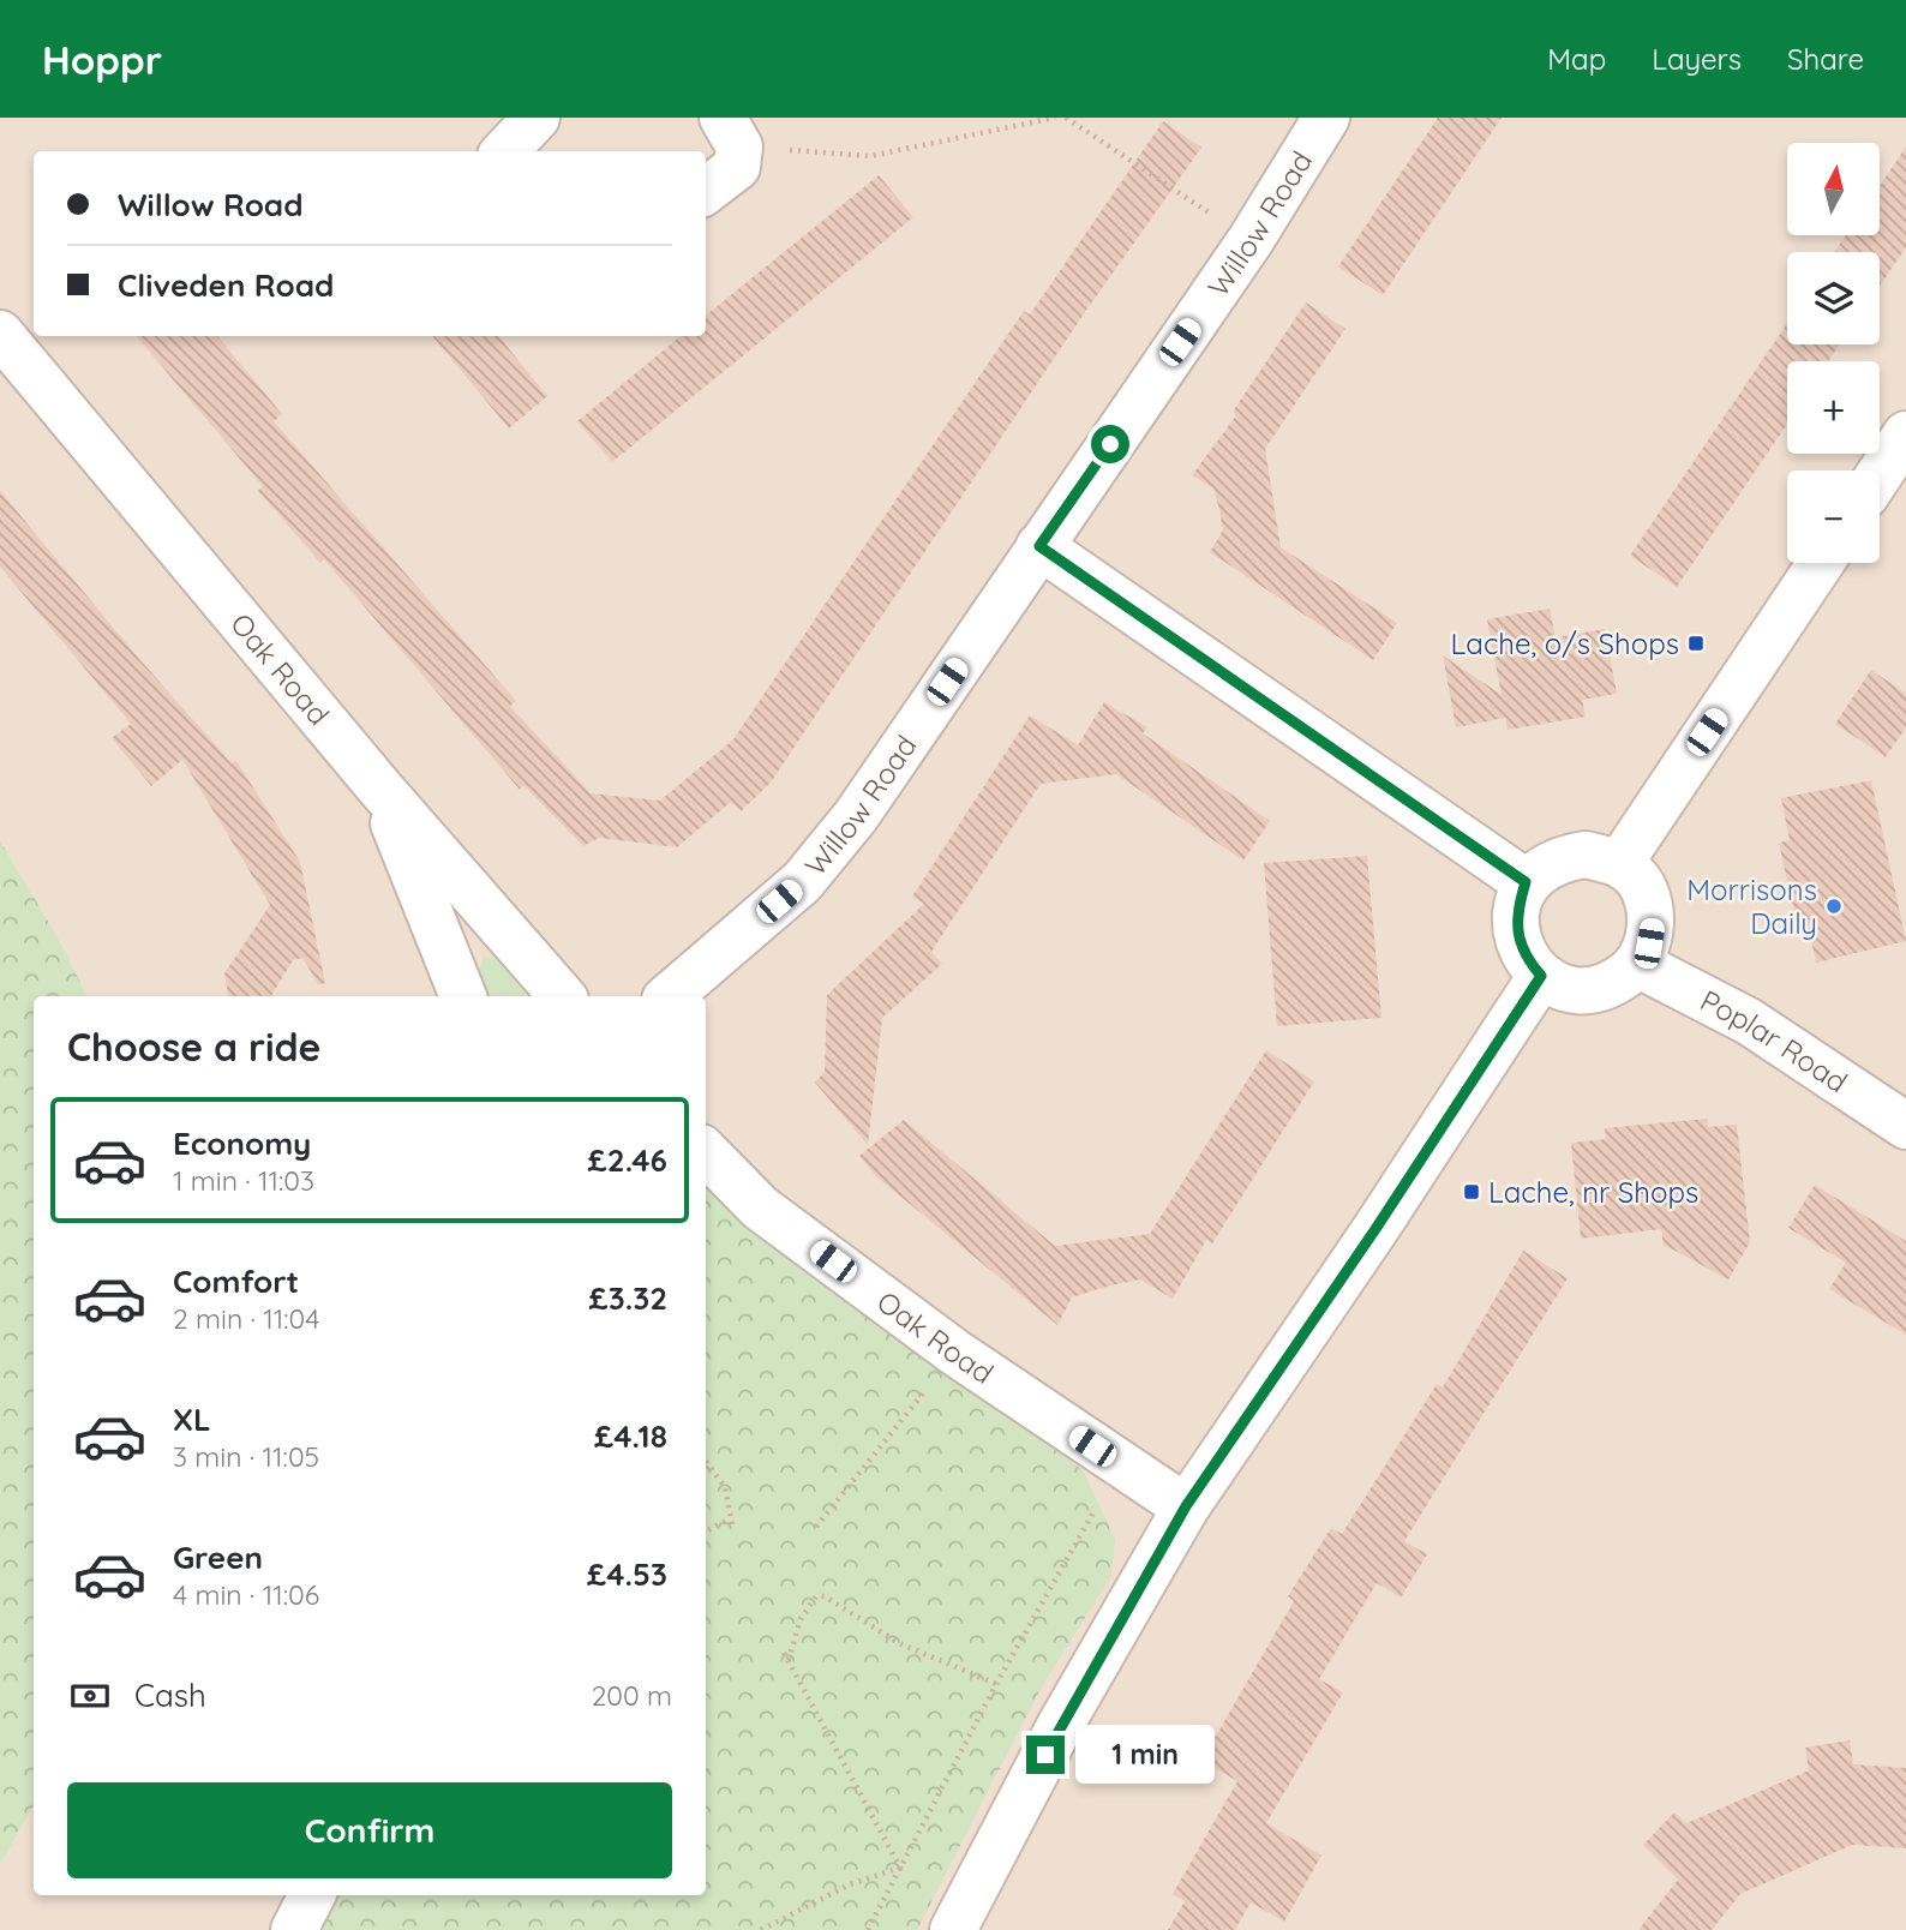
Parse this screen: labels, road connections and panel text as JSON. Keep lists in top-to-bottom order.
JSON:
{
  "streets": {
    "street": ["Willow Road", "Oak Road", "Poplar Road"]
  },
  "places": {
    "transit": ["Lache, o/s Shops", "Lache, nr Shops"],
    "other": ["Morrisons Daily"]
  },
  "north": "top",
  "page": {
    "header": "Hoppr",
    "nav": ["Map", "Layers", "Share"],
    "map_buttons": ["+", "−"],
    "banner": ["Willow Road", "Cliveden Road"],
    "heading": "Choose a ride",
    "list": [
      {
        "name": "Economy",
        "note": "1 min · 11:03",
        "value": "£2.46"
      },
      {
        "name": "Comfort",
        "note": "2 min · 11:04",
        "value": "£3.32"
      },
      {
        "name": "XL",
        "note": "3 min · 11:05",
        "value": "£4.18"
      },
      {
        "name": "Green",
        "note": "4 min · 11:06",
        "value": "£4.53"
      }
    ],
    "pay": ["Cash", "200 m"],
    "bubble": "1 min",
    "buttons": "Confirm"
  }
}
